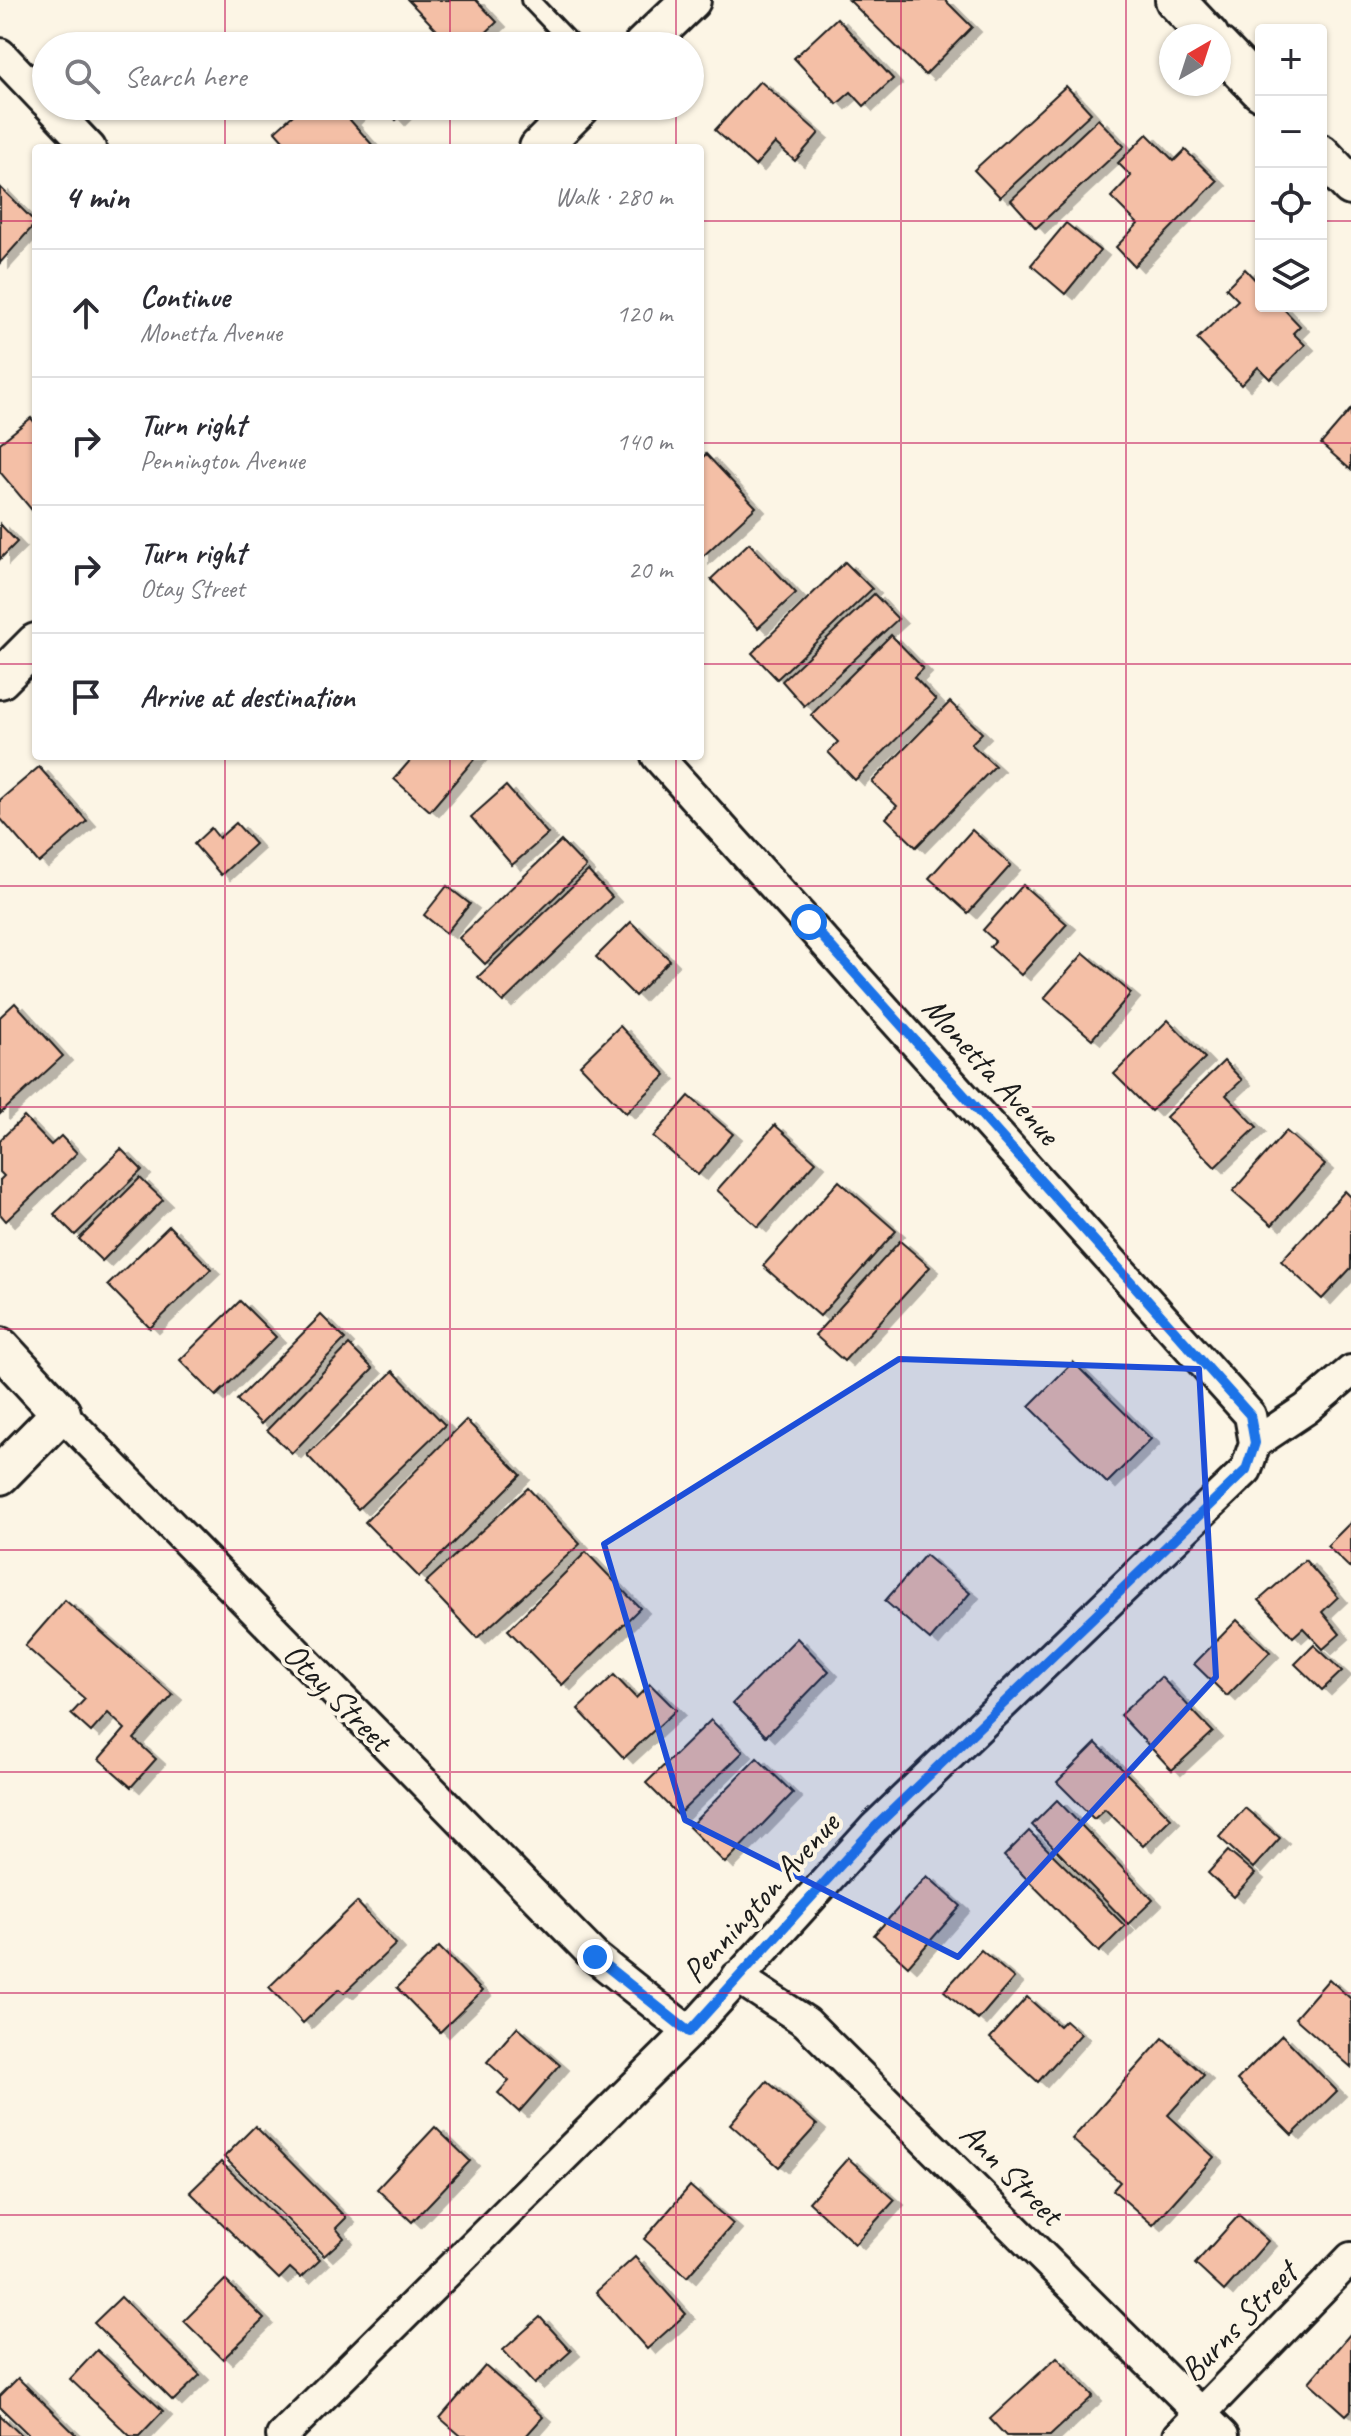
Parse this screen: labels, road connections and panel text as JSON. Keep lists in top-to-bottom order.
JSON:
{
  "streets": {
    "street": [
      "Monetta Avenue",
      "Otay Street",
      "Pennington Avenue",
      "Ann Street",
      "Burns Street"
    ]
  },
  "crossings": [
    ["Monetta Avenue", "Pennington Avenue"],
    ["Otay Street", "Pennington Avenue"],
    ["Pennington Avenue", "Ann Street"],
    ["Ann Street", "Burns Street"]
  ],
  "north": "top right",
  "page": {
    "map_buttons": ["+", "−"],
    "search": "Search here",
    "heading": ["4 min", "Walk · 280 m"],
    "list": [
      ["Continue", "Monetta Avenue", "120 m"],
      ["Turn right", "Pennington Avenue", "140 m"],
      ["Turn right", "Otay Street", "20 m"],
      "Arrive at destination"
    ]
  }
}
